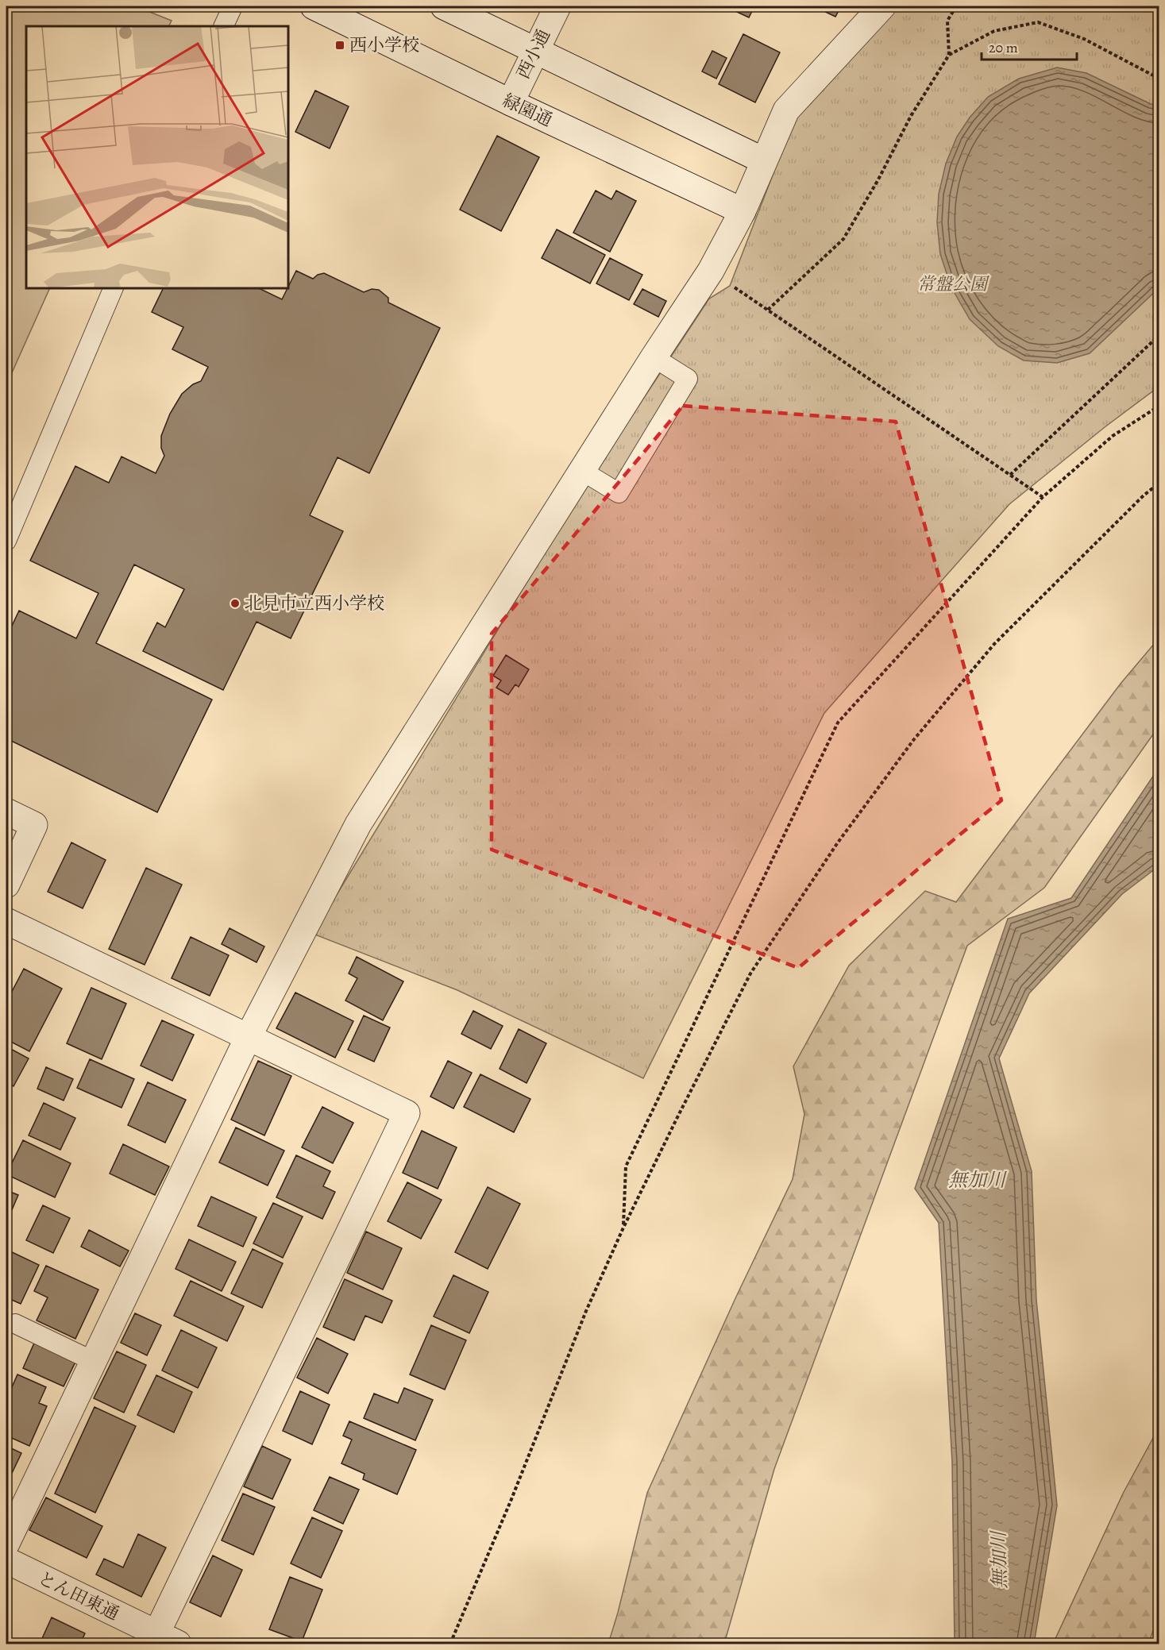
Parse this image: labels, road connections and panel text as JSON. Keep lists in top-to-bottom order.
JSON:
{
  "streets": {
    "street": ["西小通", "緑園通", "とん田東通"]
  },
  "crossings": [
    ["西小通", "緑園通"]
  ],
  "water": ["無加川"],
  "parks": ["常盤公園"],
  "places": {
    "transit": ["西小学校"],
    "other": ["北見市立西小学校"]
  },
  "scale_bar": "20 m"
}
